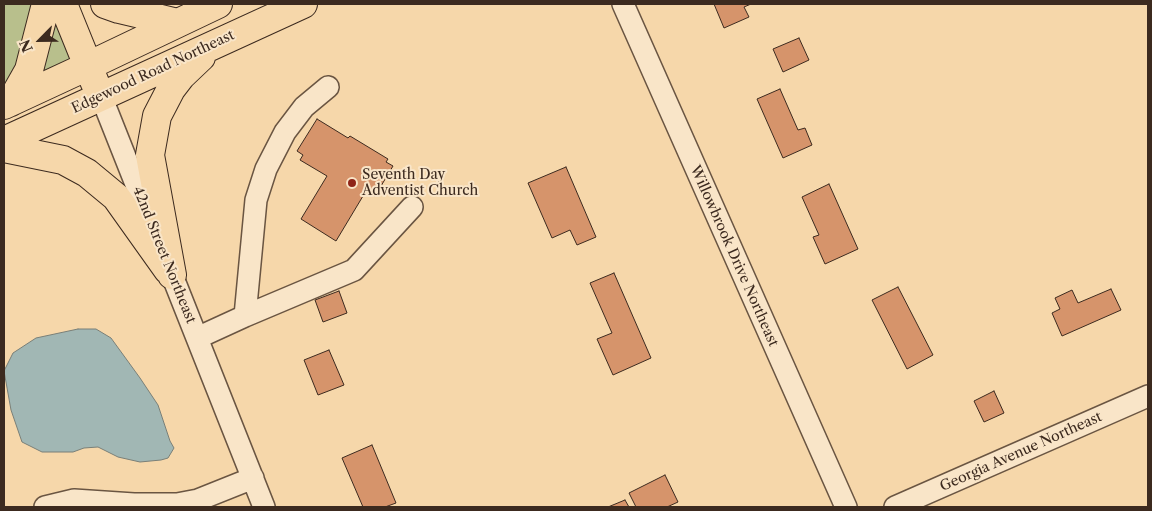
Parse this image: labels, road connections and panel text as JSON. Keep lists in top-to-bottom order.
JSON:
{
  "streets": {
    "main road": ["Edgewood Road Northeast", "42nd Street Northeast"],
    "street": ["Willowbrook Drive Northeast", "Georgia Avenue Northeast"]
  },
  "crossings": [
    ["Edgewood Road Northeast", "42nd Street Northeast"]
  ],
  "places": ["Seventh Day Adventist Church"],
  "north": "bottom left"
}
